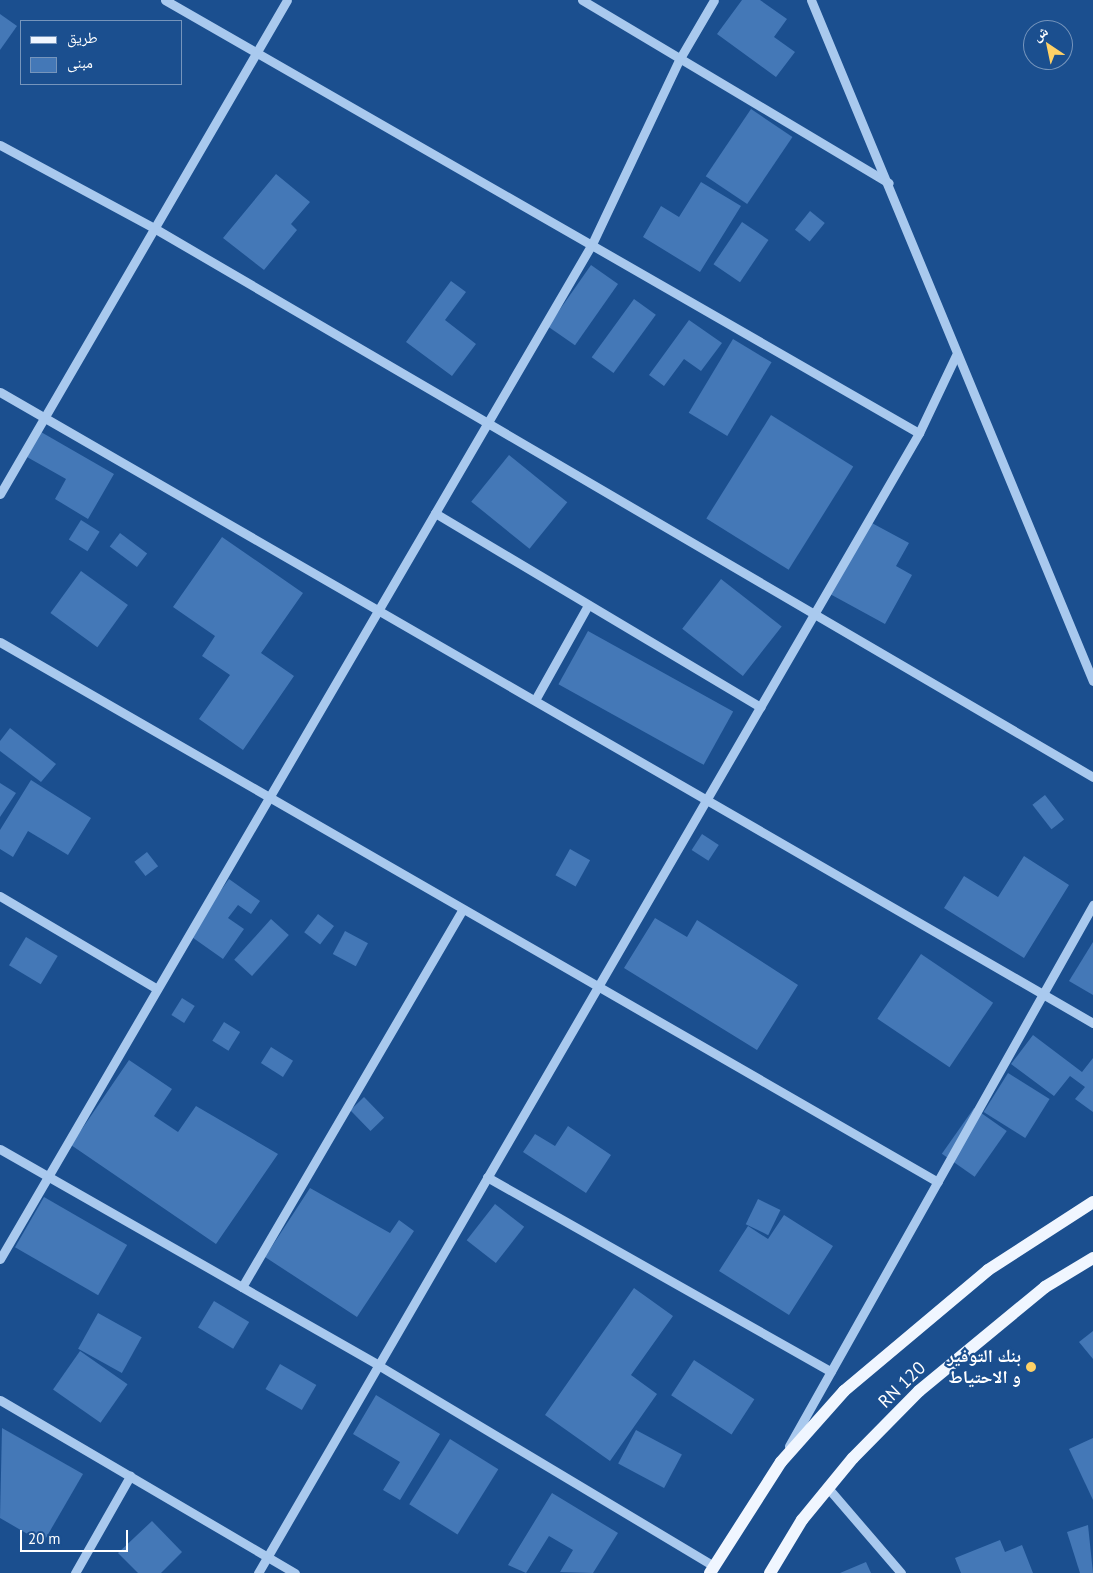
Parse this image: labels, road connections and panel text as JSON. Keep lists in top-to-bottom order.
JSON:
{
  "streets": {
    "main road": ["RN 120"]
  },
  "places": ["بنك التوفير و الاحتياط"],
  "legend": ["طريق", "مبنى"],
  "scale_bar": "20 m",
  "north": "top left"
}
